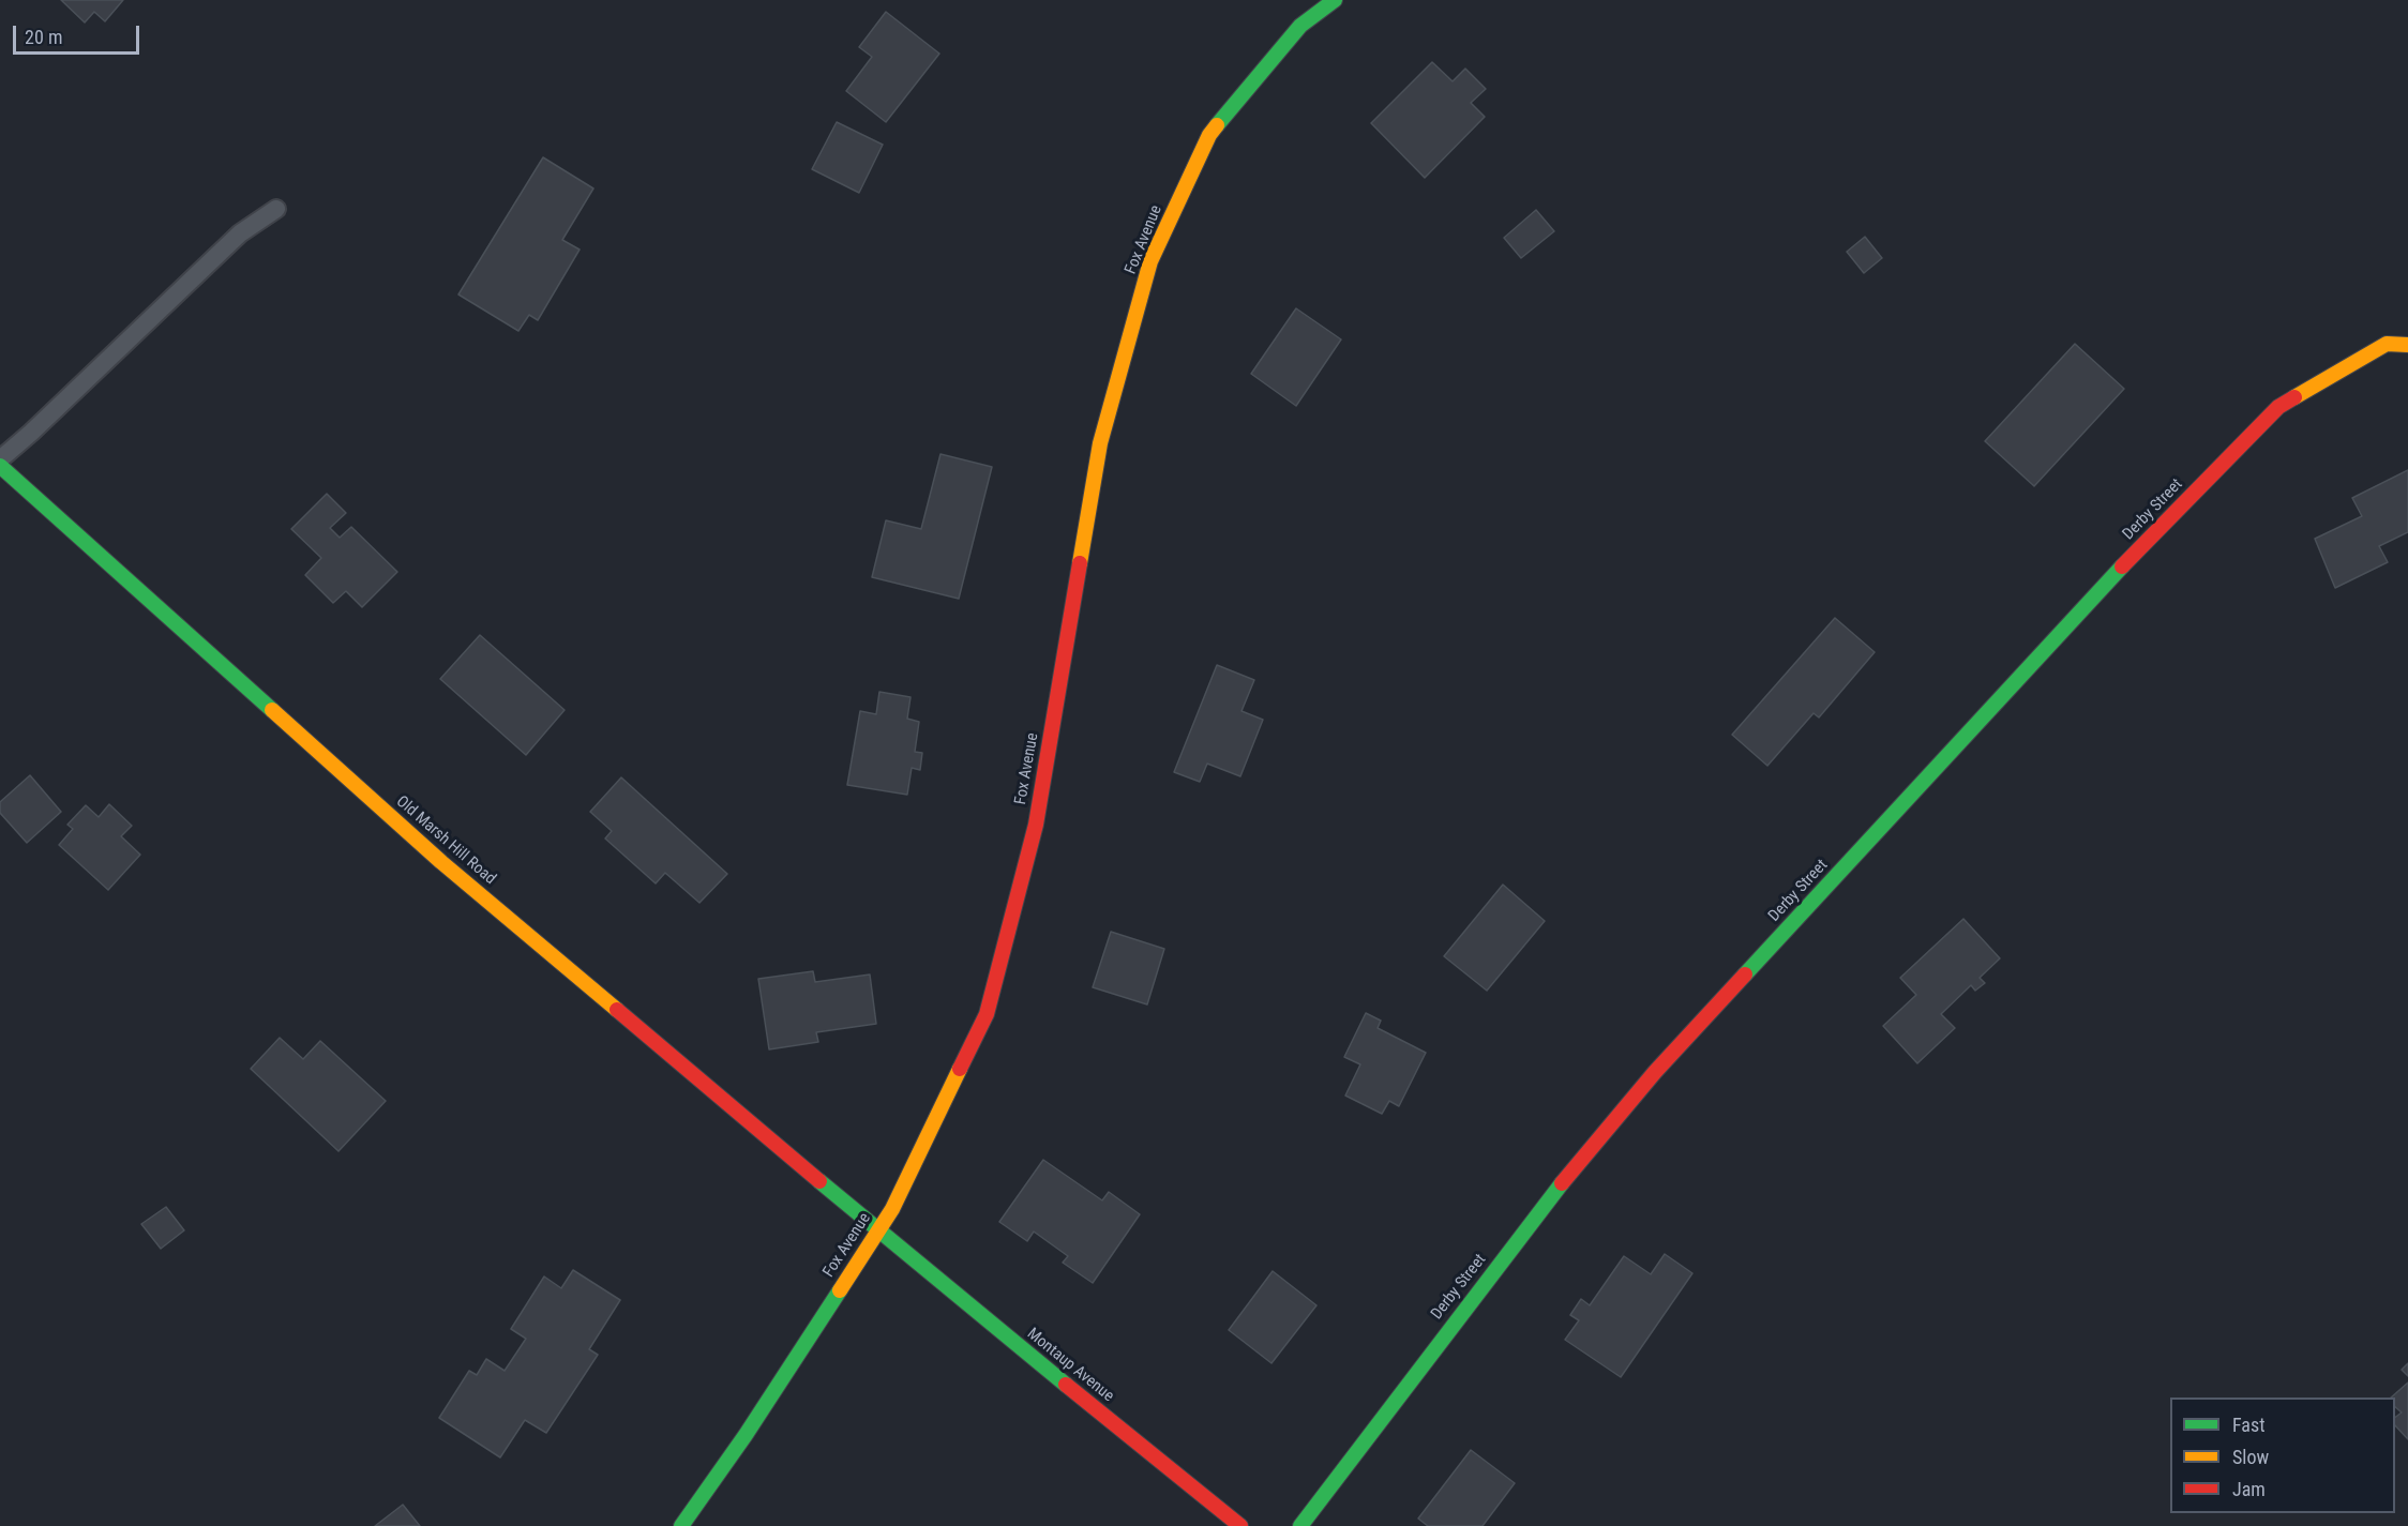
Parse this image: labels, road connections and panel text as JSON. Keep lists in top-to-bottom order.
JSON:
{
  "streets": {
    "street": [
      "Fox Avenue",
      "Derby Street",
      "Old Marsh Hill Road",
      "Montaup Avenue"
    ]
  },
  "crossings": [
    ["Fox Avenue", "Old Marsh Hill Road"],
    ["Fox Avenue", "Montaup Avenue"],
    ["Old Marsh Hill Road", "Montaup Avenue"]
  ],
  "legend": ["Fast", "Slow", "Jam"],
  "scale_bar": "20 m"
}
